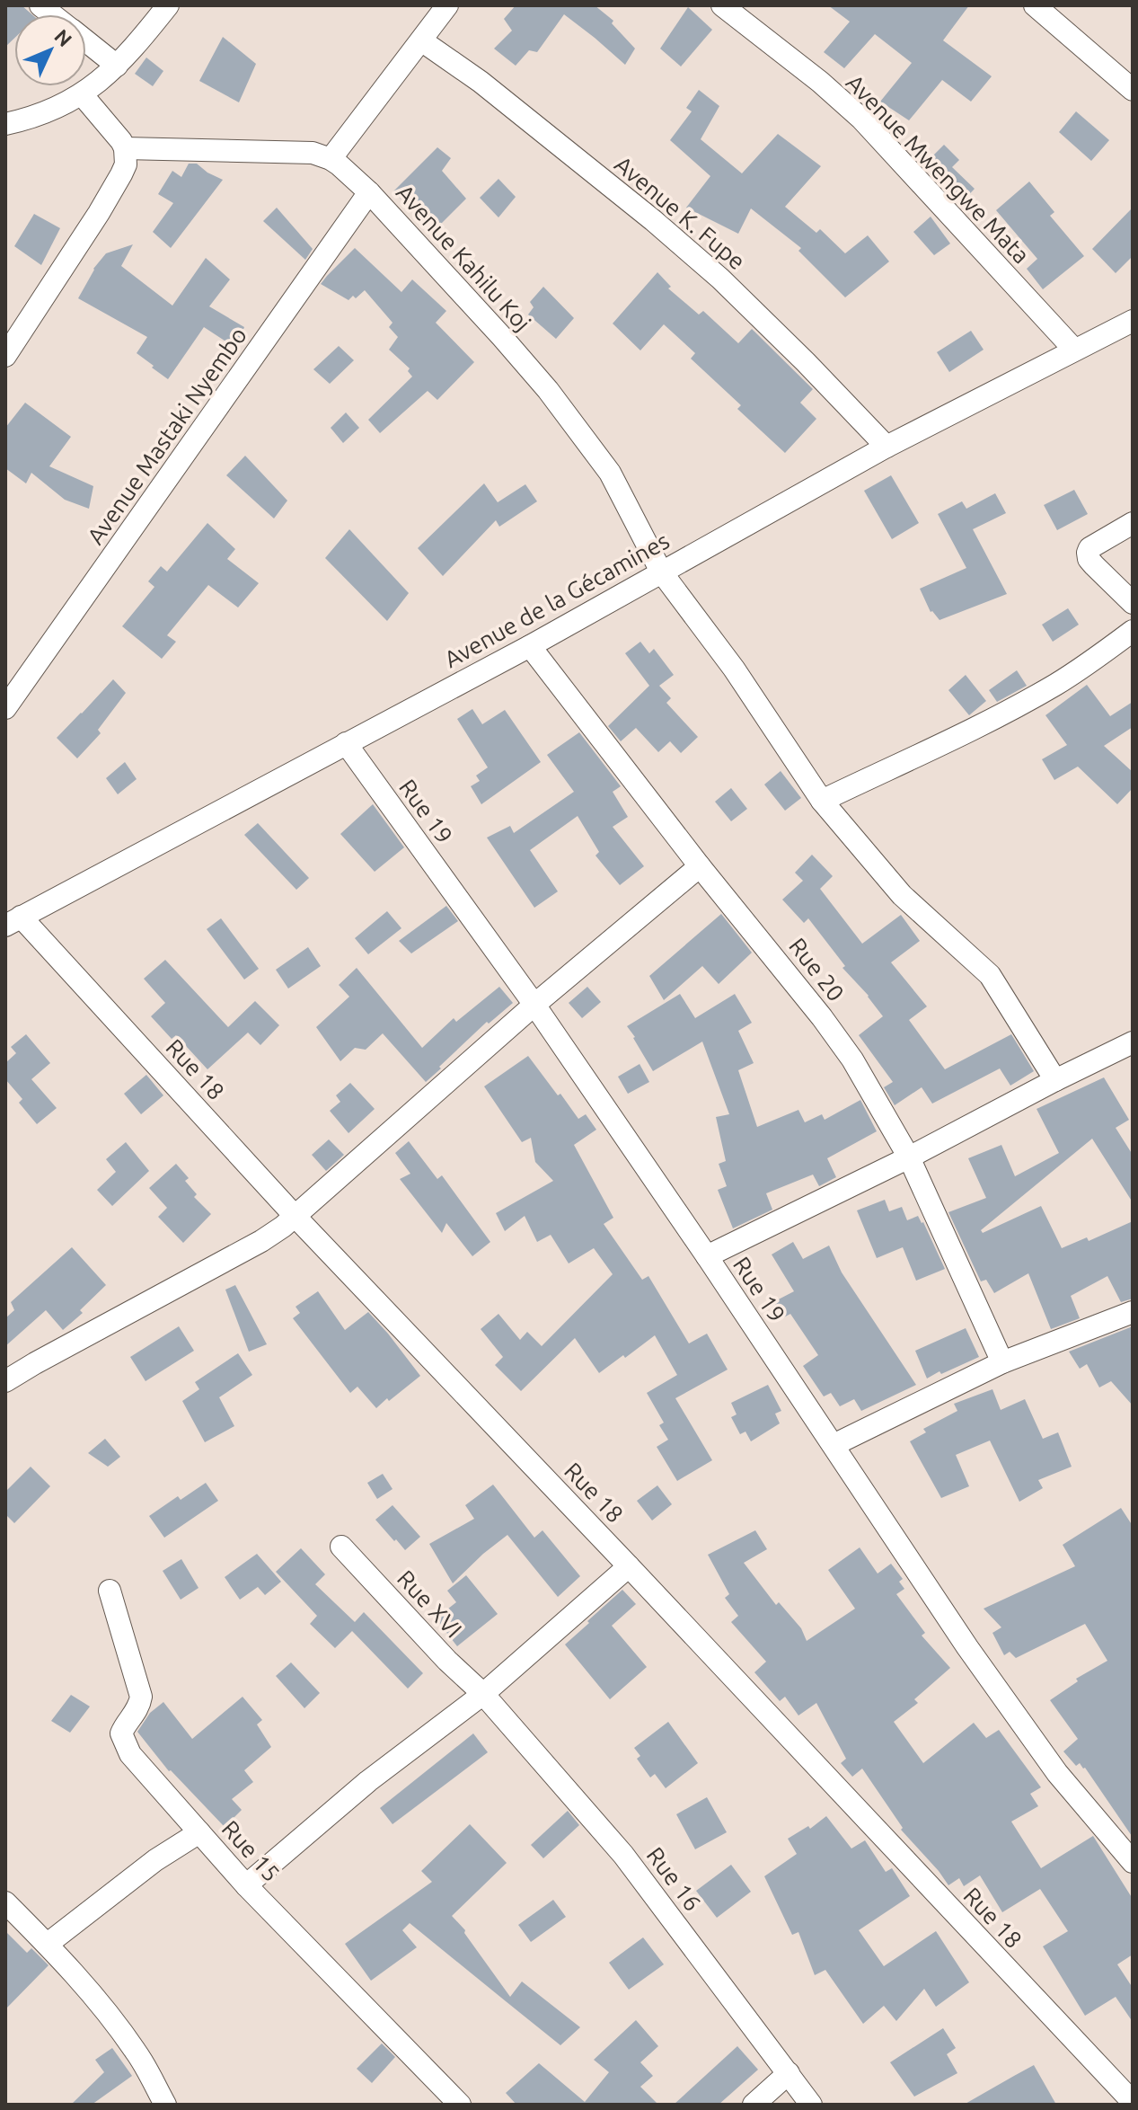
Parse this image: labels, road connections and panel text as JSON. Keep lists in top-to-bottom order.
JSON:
{
  "streets": {
    "street": [
      "Avenue Mwengwe Mata",
      "Avenue K. Fupe",
      "Avenue Kahilu Koj",
      "Avenue Mastaki Nyembo",
      "Avenue de la Gécamines",
      "Rue 19",
      "Rue 20",
      "Rue 18",
      "Rue XVI",
      "Rue 15",
      "Rue 16"
    ]
  },
  "crossings": [
    ["Avenue Mwengwe Mata", "Avenue de la Gécamines"],
    ["Avenue K. Fupe", "Avenue de la Gécamines"],
    ["Avenue Kahilu Koj", "Avenue Mastaki Nyembo"],
    ["Avenue Kahilu Koj", "Avenue de la Gécamines"],
    ["Avenue de la Gécamines", "Rue 19"],
    ["Avenue de la Gécamines", "Rue 20"],
    ["Avenue de la Gécamines", "Rue 18"],
    ["Rue XVI", "Rue 16"]
  ],
  "north": "top right"
}
